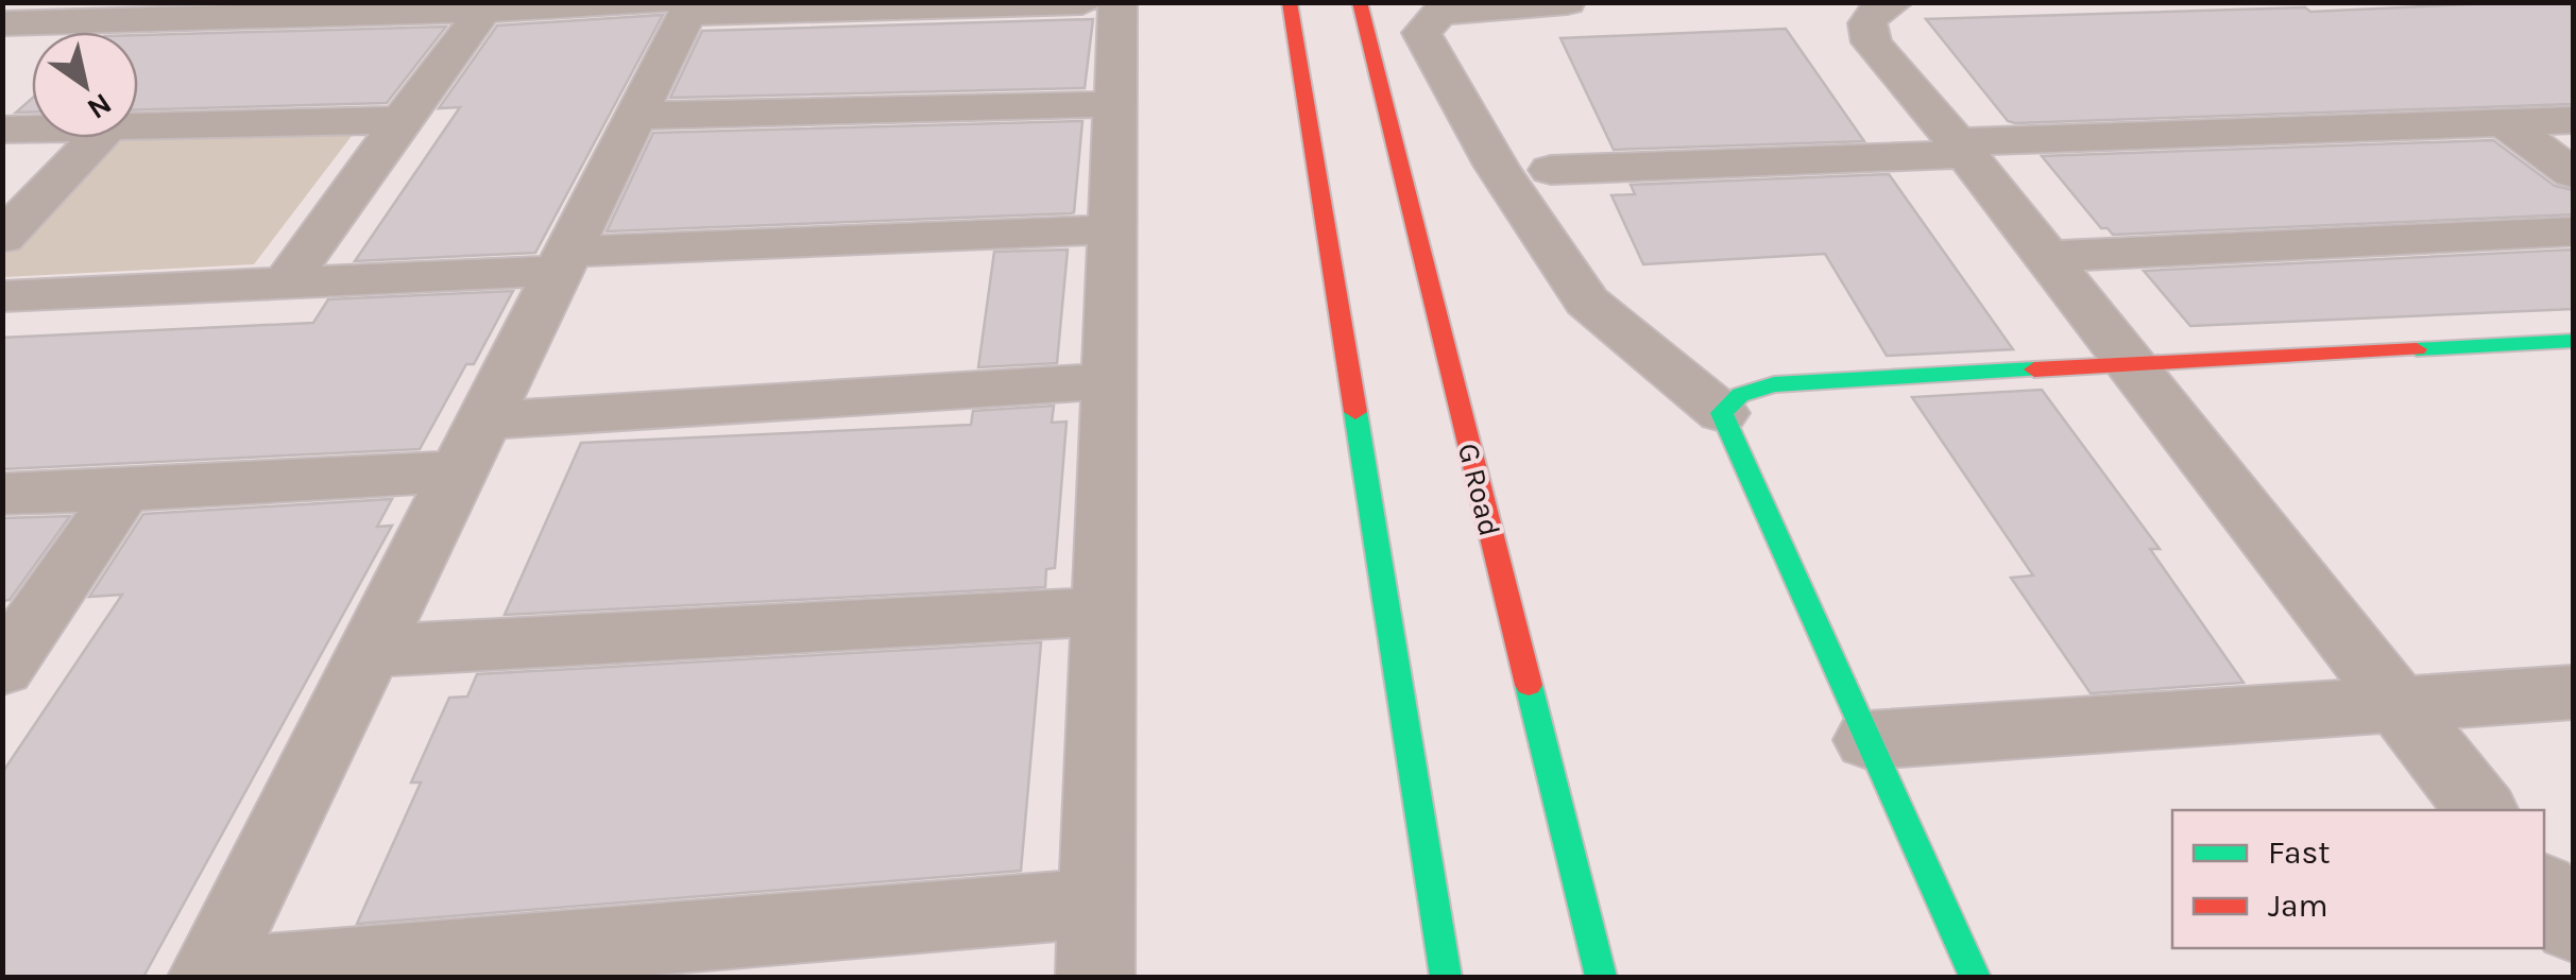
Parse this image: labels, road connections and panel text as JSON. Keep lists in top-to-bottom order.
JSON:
{
  "streets": {
    "street": ["G Road"]
  },
  "legend": ["Fast", "Jam"],
  "north": "bottom right"
}
